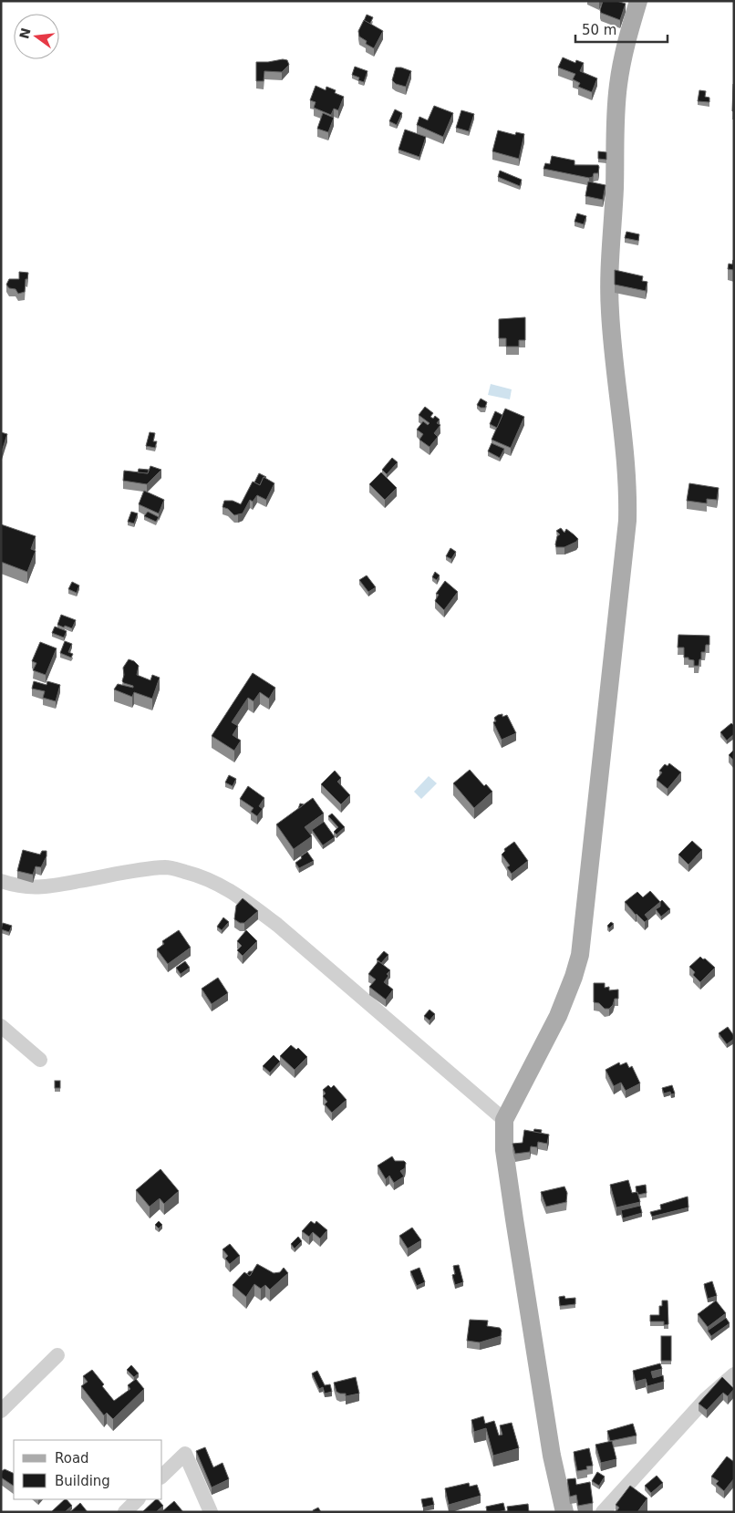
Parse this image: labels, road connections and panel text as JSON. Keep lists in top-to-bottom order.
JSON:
{
  "legend": ["Road", "Building"],
  "scale_bar": "50 m",
  "north": "left"
}
